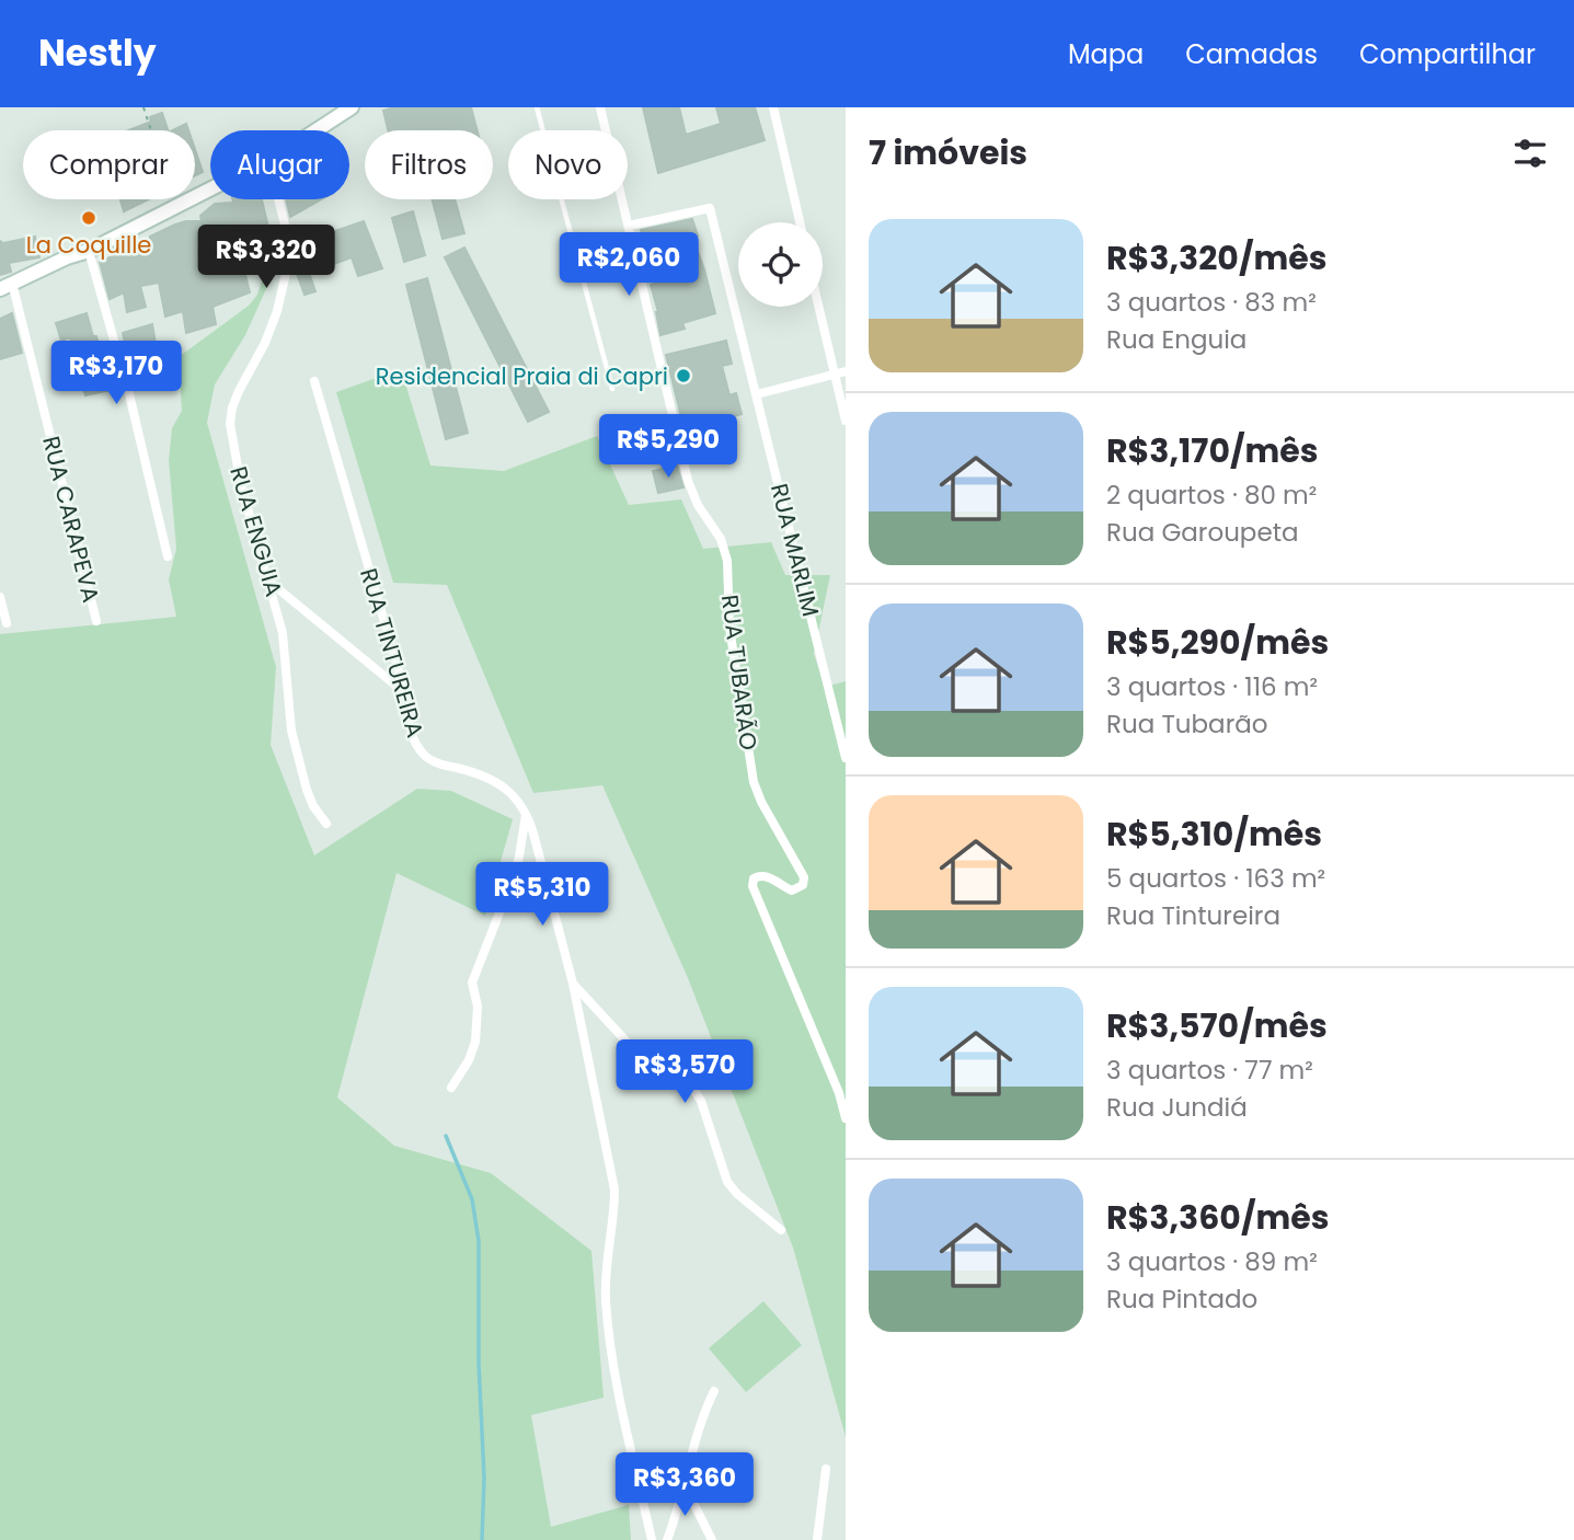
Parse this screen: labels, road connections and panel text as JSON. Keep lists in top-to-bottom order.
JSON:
{
  "streets": {
    "street": [
      "RUA CARAPEVA",
      "RUA ENGUIA",
      "RUA MARLIM",
      "RUA TINTUREIRA",
      "RUA TUBARÃO"
    ]
  },
  "crossings": [
    ["RUA MARLIM", "RUA TUBARÃO"]
  ],
  "places": ["La Coquille", "Residencial Praia di Capri"],
  "page": {
    "header": "Nestly",
    "nav": ["Mapa", "Camadas", "Compartilhar"],
    "heading": "7 imóveis",
    "chip": [
      "Comprar",
      "Alugar",
      "Filtros",
      "Novo"
    ],
    "list": [
      {
        "name": "R$3,320/mês",
        "note": "3 quartos · 83 m² · Rua Enguia"
      },
      {
        "name": "R$3,170/mês",
        "note": "2 quartos · 80 m² · Rua Garoupeta"
      },
      {
        "name": "R$5,290/mês",
        "note": "3 quartos · 116 m² · Rua Tubarão"
      },
      {
        "name": "R$5,310/mês",
        "note": "5 quartos · 163 m² · Rua Tintureira"
      },
      {
        "name": "R$3,570/mês",
        "note": "3 quartos · 77 m² · Rua Jundiá"
      },
      {
        "name": "R$3,360/mês",
        "note": "3 quartos · 89 m² · Rua Pintado"
      }
    ],
    "price": [
      "R$3,320",
      "R$2,060",
      "R$3,170",
      "R$5,290",
      "R$5,310",
      "R$3,570",
      "R$3,360"
    ]
  }
}
